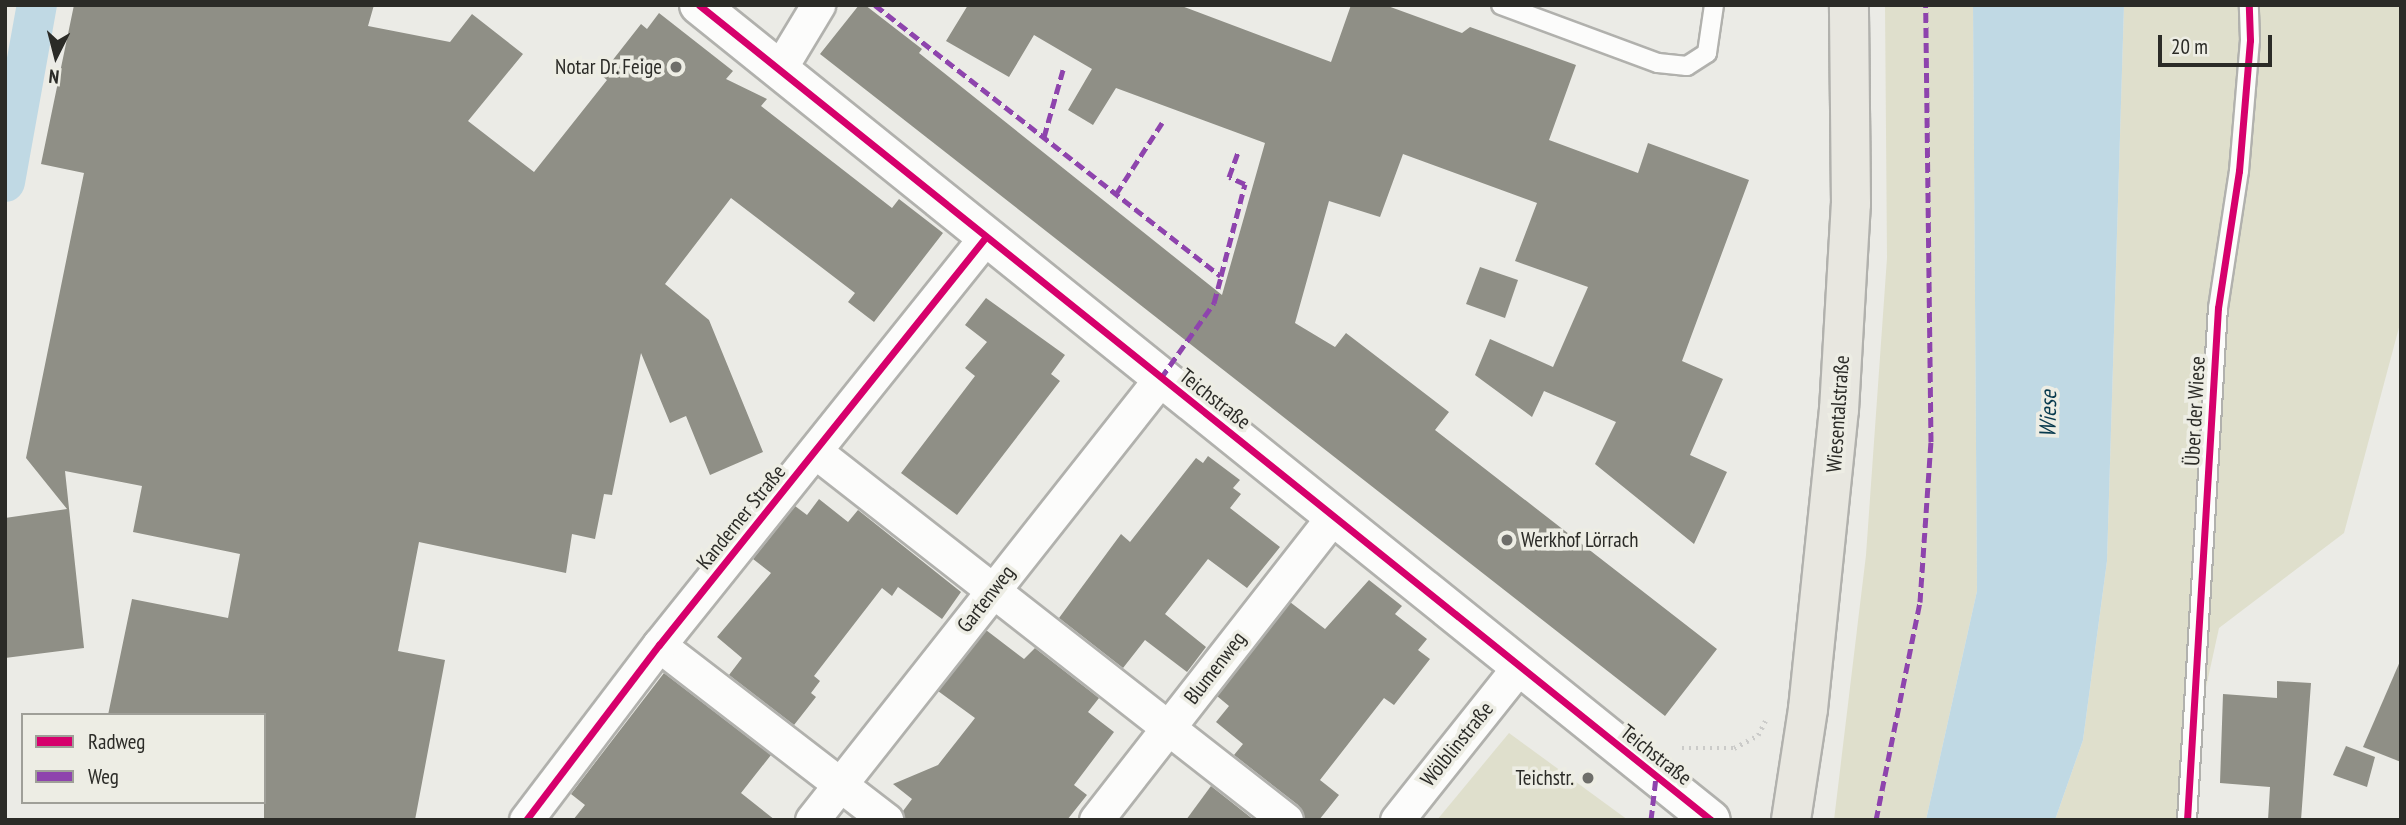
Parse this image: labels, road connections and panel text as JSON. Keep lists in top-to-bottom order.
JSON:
{
  "streets": {
    "main road": ["Wiesentalstraße"],
    "street": [
      "Teichstraße",
      "Kanderner Straße",
      "Gartenweg",
      "Blumenweg",
      "Wölblinstraße"
    ],
    "lane": ["Über der Wiese"]
  },
  "crossings": [
    ["Teichstraße", "Kanderner Straße"],
    ["Teichstraße", "Gartenweg"],
    ["Teichstraße", "Blumenweg"],
    ["Teichstraße", "Wölblinstraße"]
  ],
  "water": ["Wiese"],
  "places": ["Notar Dr. Feige", "Werkhof Lörrach", "Teichstr."],
  "legend": ["Radweg", "Weg"],
  "scale_bar": "20 m",
  "north": "bottom"
}
